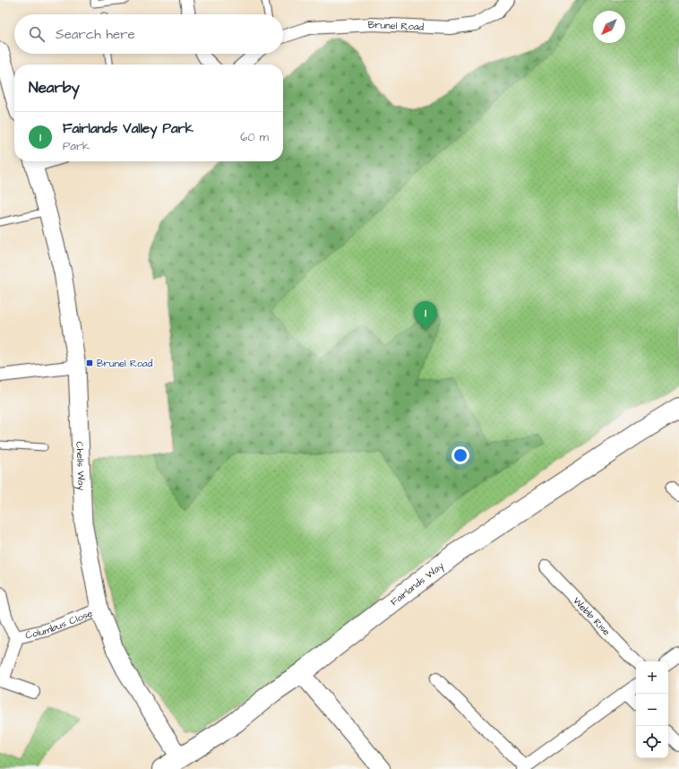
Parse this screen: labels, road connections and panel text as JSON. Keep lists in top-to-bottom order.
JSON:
{
  "streets": {
    "main road": ["Fairlands Way"],
    "street": [
      "Brunel Road",
      "Chells Way",
      "Webb Rise",
      "Columbus Close"
    ]
  },
  "crossings": [
    ["Chells Way", "Fairlands Way"],
    ["Chells Way", "Columbus Close"]
  ],
  "places": {
    "transit": ["Brunel Road"]
  },
  "north": "bottom left",
  "page": {
    "search": "Search here",
    "heading": "Nearby",
    "list": [
      {
        "mark": "1",
        "name": "Fairlands Valley Park",
        "note": "Park",
        "value": "60 m"
      }
    ],
    "pins": "1",
    "map_buttons": ["+", "−"]
  }
}
